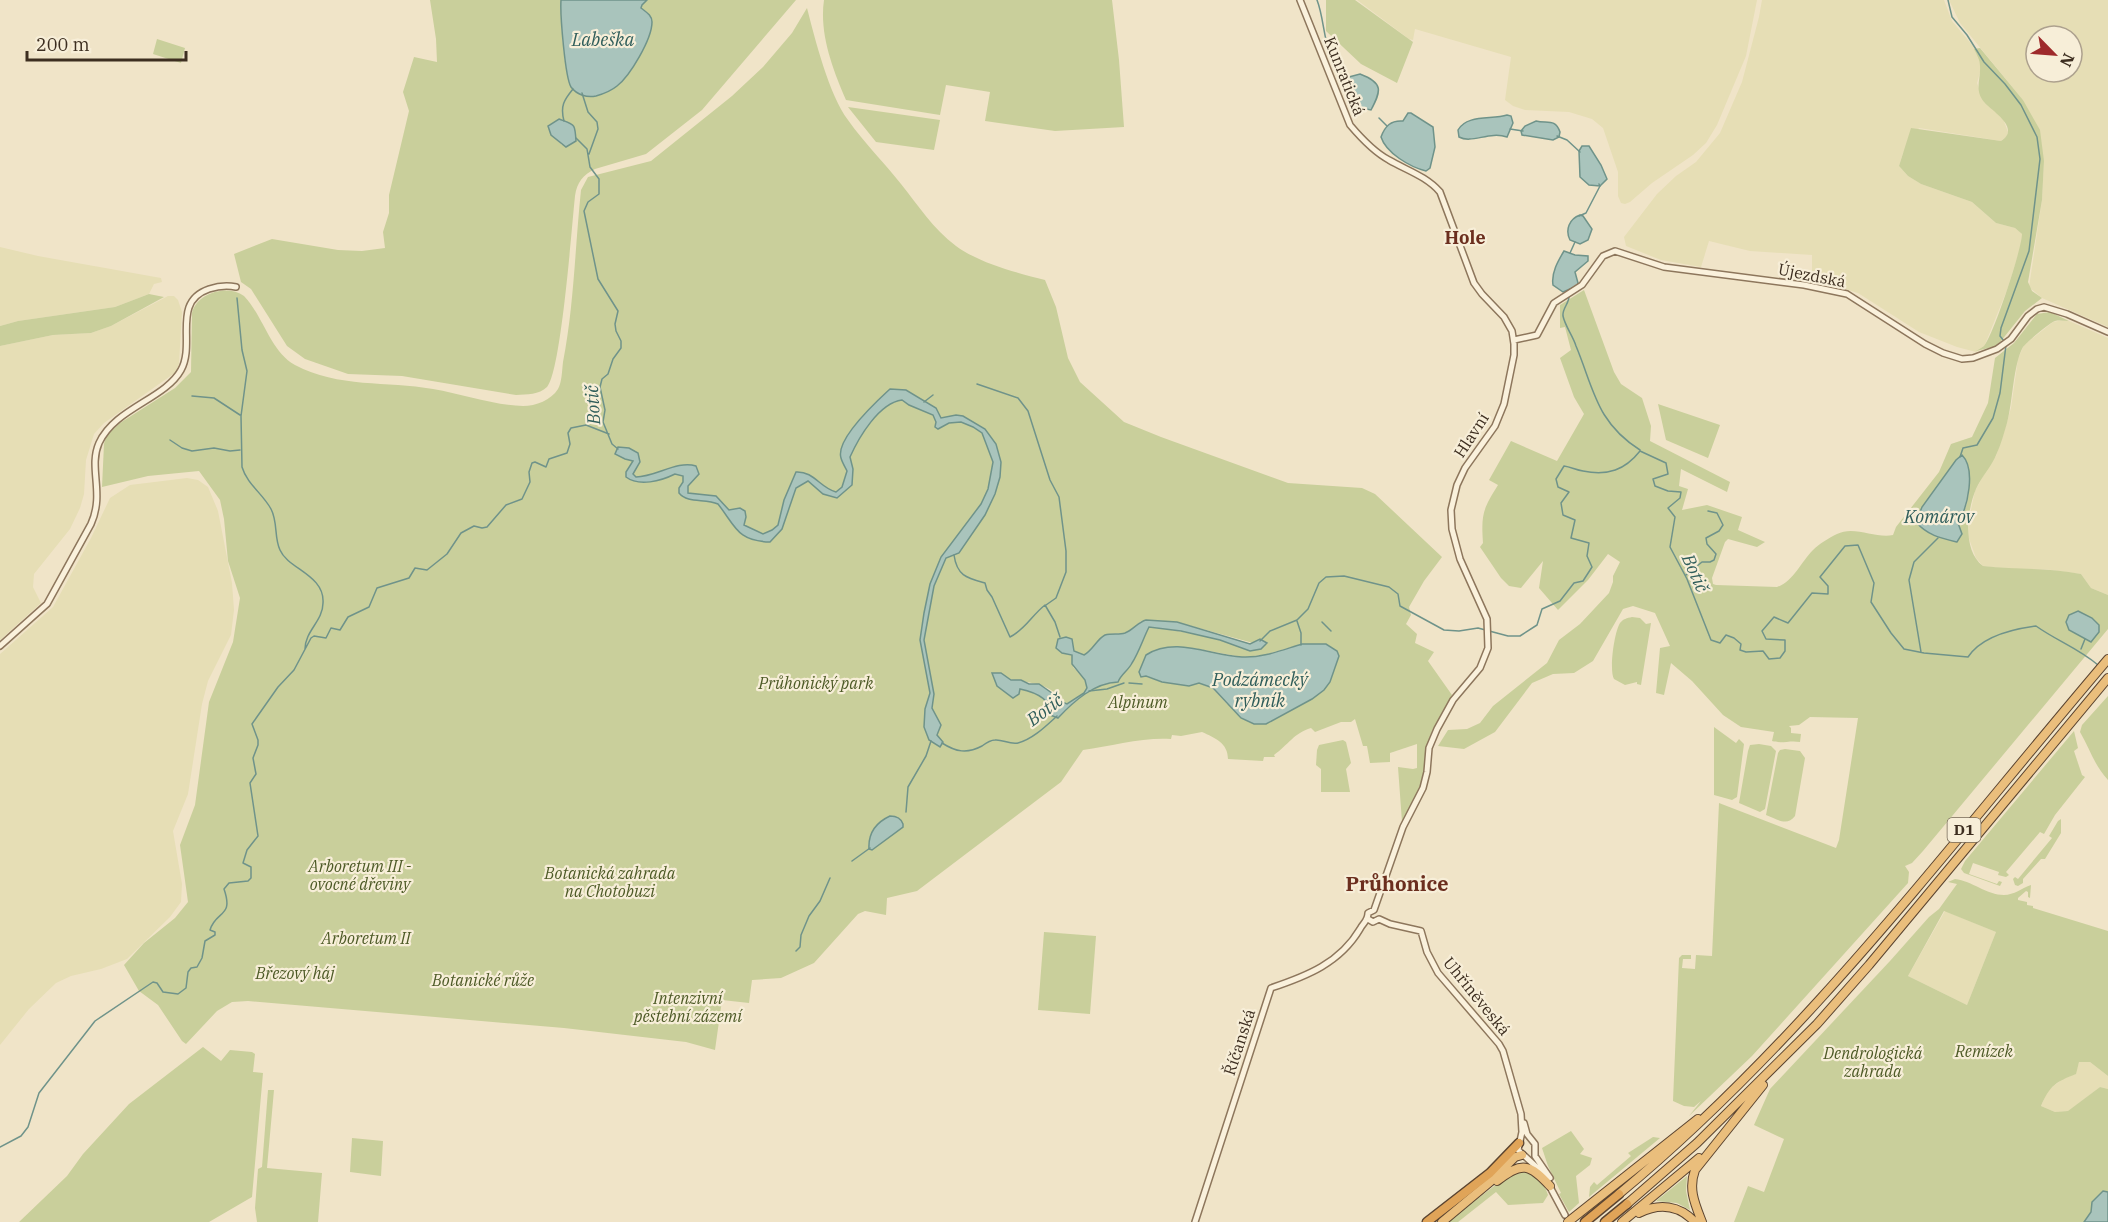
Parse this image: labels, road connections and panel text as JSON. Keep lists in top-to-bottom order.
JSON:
{
  "streets": {
    "highway": ["D1"],
    "street": [
      "Kunratická",
      "Újezdská",
      "Hlavní",
      "Uhříněveská",
      "Říčanská"
    ]
  },
  "crossings": [
    ["Kunratická", "Újezdská"],
    ["Kunratická", "Hlavní"],
    ["Újezdská", "Hlavní"],
    ["Hlavní", "Uhříněveská"],
    ["Hlavní", "Říčanská"],
    ["Uhříněveská", "Říčanská"]
  ],
  "districts": ["Hole", "Průhonice"],
  "water": [
    "Labeška",
    "Botič",
    "Komárov",
    "Podzámecký rybník"
  ],
  "parks": [
    "Průhonický park",
    "Alpinum",
    "Arboretum III - ovocné dřeviny",
    "Botanická zahrada na Chotobuzi",
    "Arboretum II",
    "Březový háj",
    "Botanické růže",
    "Intenzivní pěstební zázemí",
    "Remízek",
    "Dendrologická zahrada"
  ],
  "scale_bar": "200 m",
  "north": "bottom right"
}
